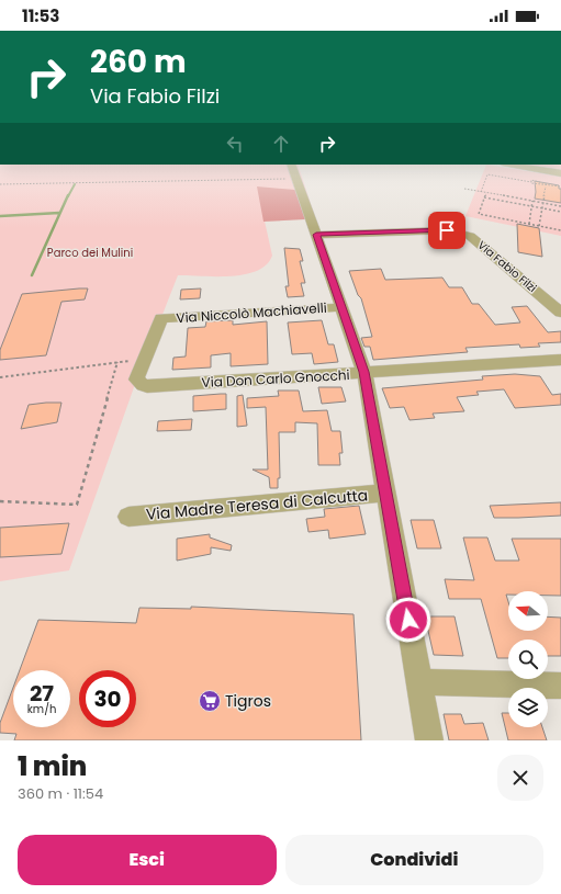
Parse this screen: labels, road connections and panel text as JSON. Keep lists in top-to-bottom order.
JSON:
{
  "streets": {
    "street": [
      "Via Fabio Filzi",
      "Via Niccolò Machiavelli",
      "Via Don Carlo Gnocchi",
      "Via Madre Teresa di Calcutta"
    ]
  },
  "crossings": [
    ["Via Niccolò Machiavelli", "Via Don Carlo Gnocchi"]
  ],
  "parks": ["Parco dei Mulini"],
  "places": {
    "supermarket": ["Tigros"]
  },
  "north": "left",
  "page": {
    "status": "11:53",
    "turn": ["260 m", "Via Fabio Filzi"],
    "speed": "27 km/h",
    "limit": "30",
    "heading": ["1 min", "360 m · 11:54"],
    "buttons": ["Esci", "Condividi"]
  }
}
